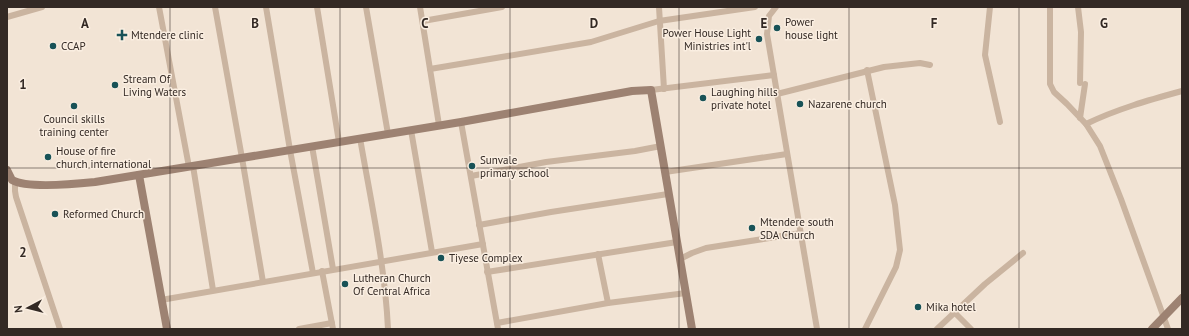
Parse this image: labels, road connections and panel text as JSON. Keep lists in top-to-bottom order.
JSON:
{
  "places": {
    "other": [
      "Power house light",
      "Power House Light Ministries int'l",
      "CCAP",
      "Stream Of Living Waters",
      "Laughing hills private hotel",
      "Nazarene church",
      "Council skills training center",
      "House of fire church international",
      "Sunvale primary school",
      "Reformed Church",
      "Mtendere south SDA Church",
      "Tiyese Complex",
      "Lutheran Church Of Central Africa",
      "Mika hotel"
    ],
    "health": ["Mtendere clinic"]
  },
  "north": "left",
  "grid": {
    "columns": [
      "A",
      "B",
      "C",
      "D",
      "E",
      "F",
      "G"
    ],
    "rows": ["1", "2"]
  }
}
